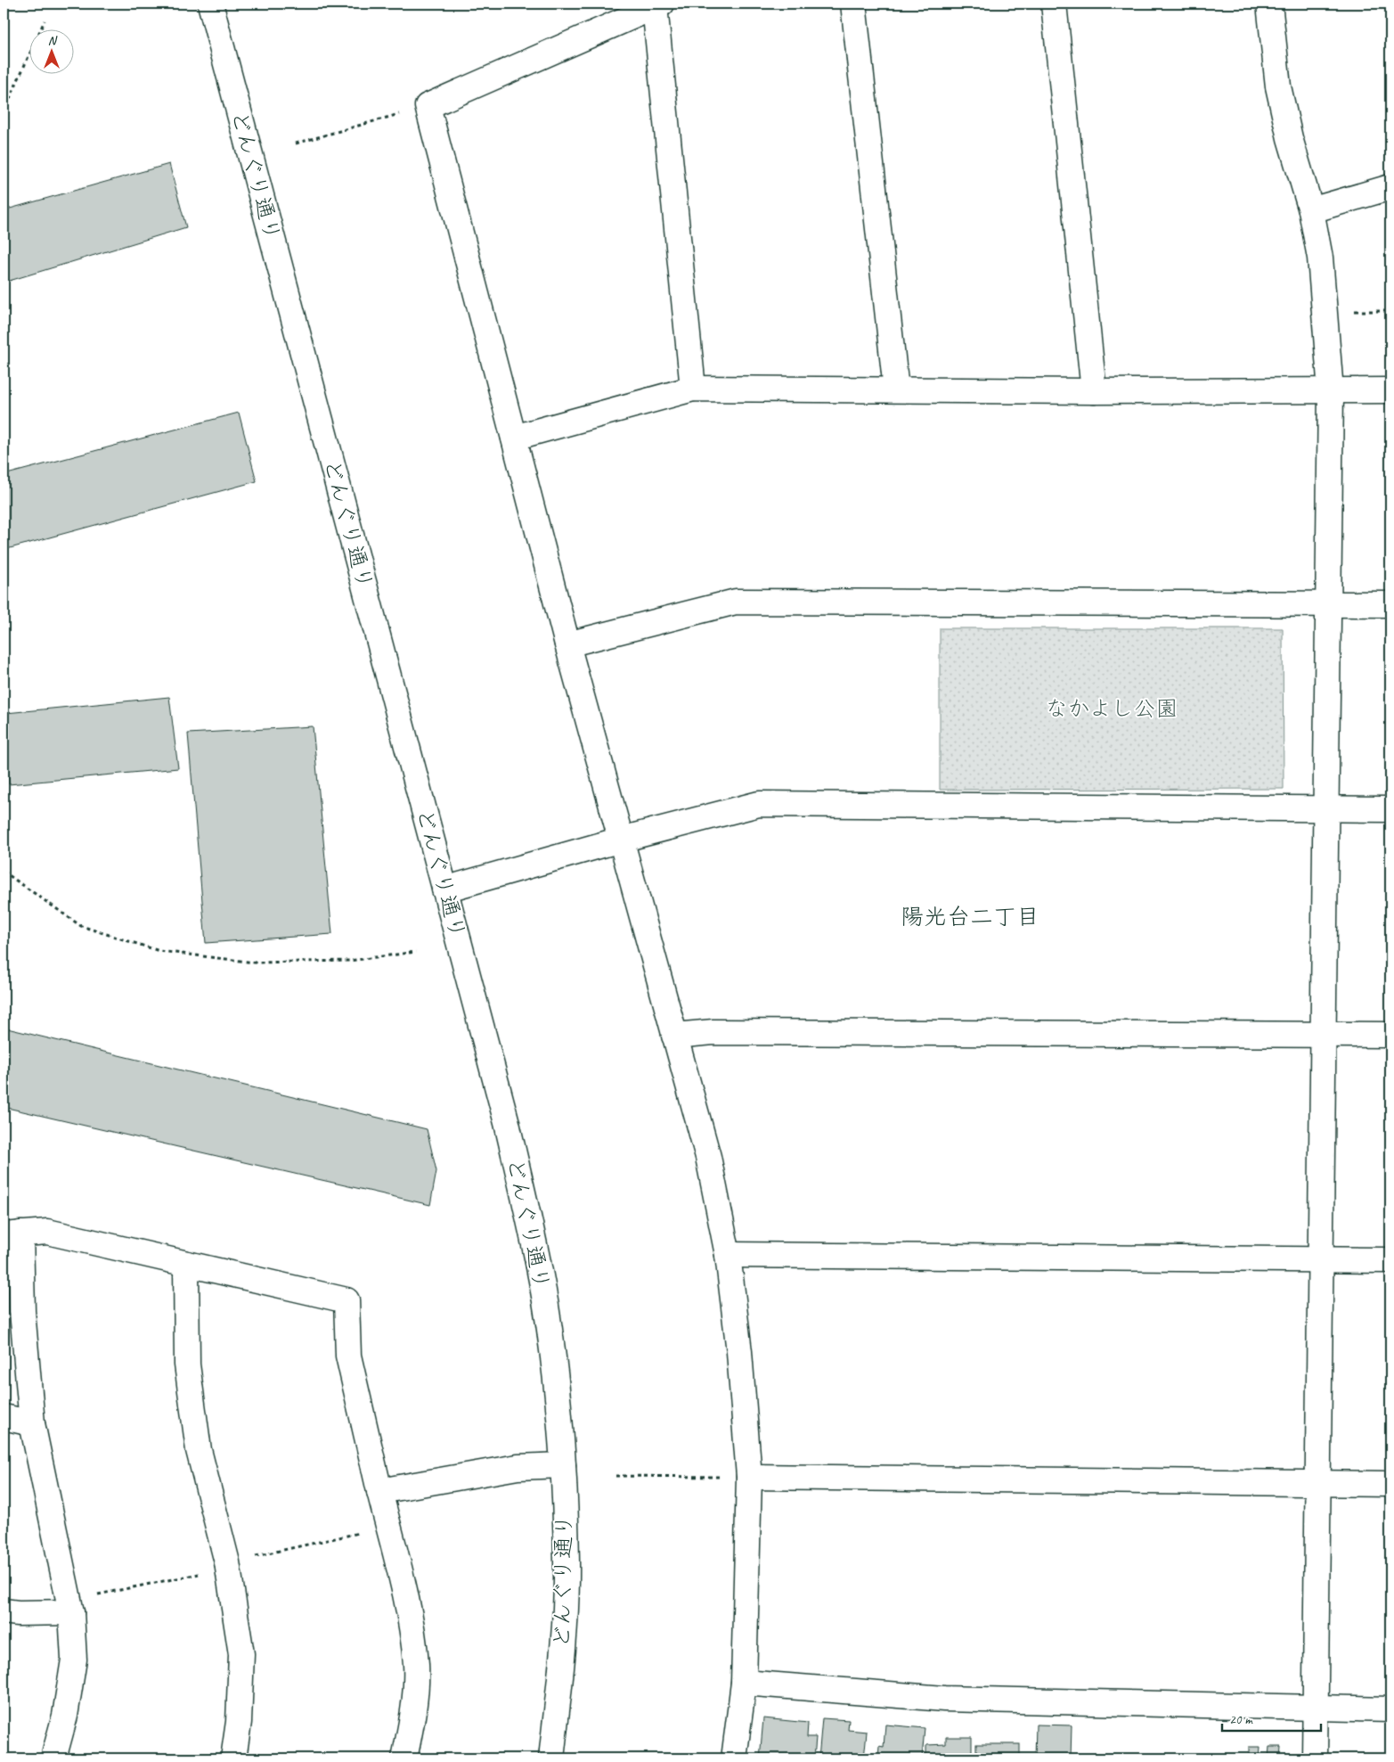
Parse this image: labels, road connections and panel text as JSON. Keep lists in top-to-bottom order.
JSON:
{
  "streets": {
    "street": ["どんぐり通り"]
  },
  "districts": ["陽光台二丁目"],
  "parks": ["なかよし公園"],
  "scale_bar": "20 m",
  "north": "top"
}
